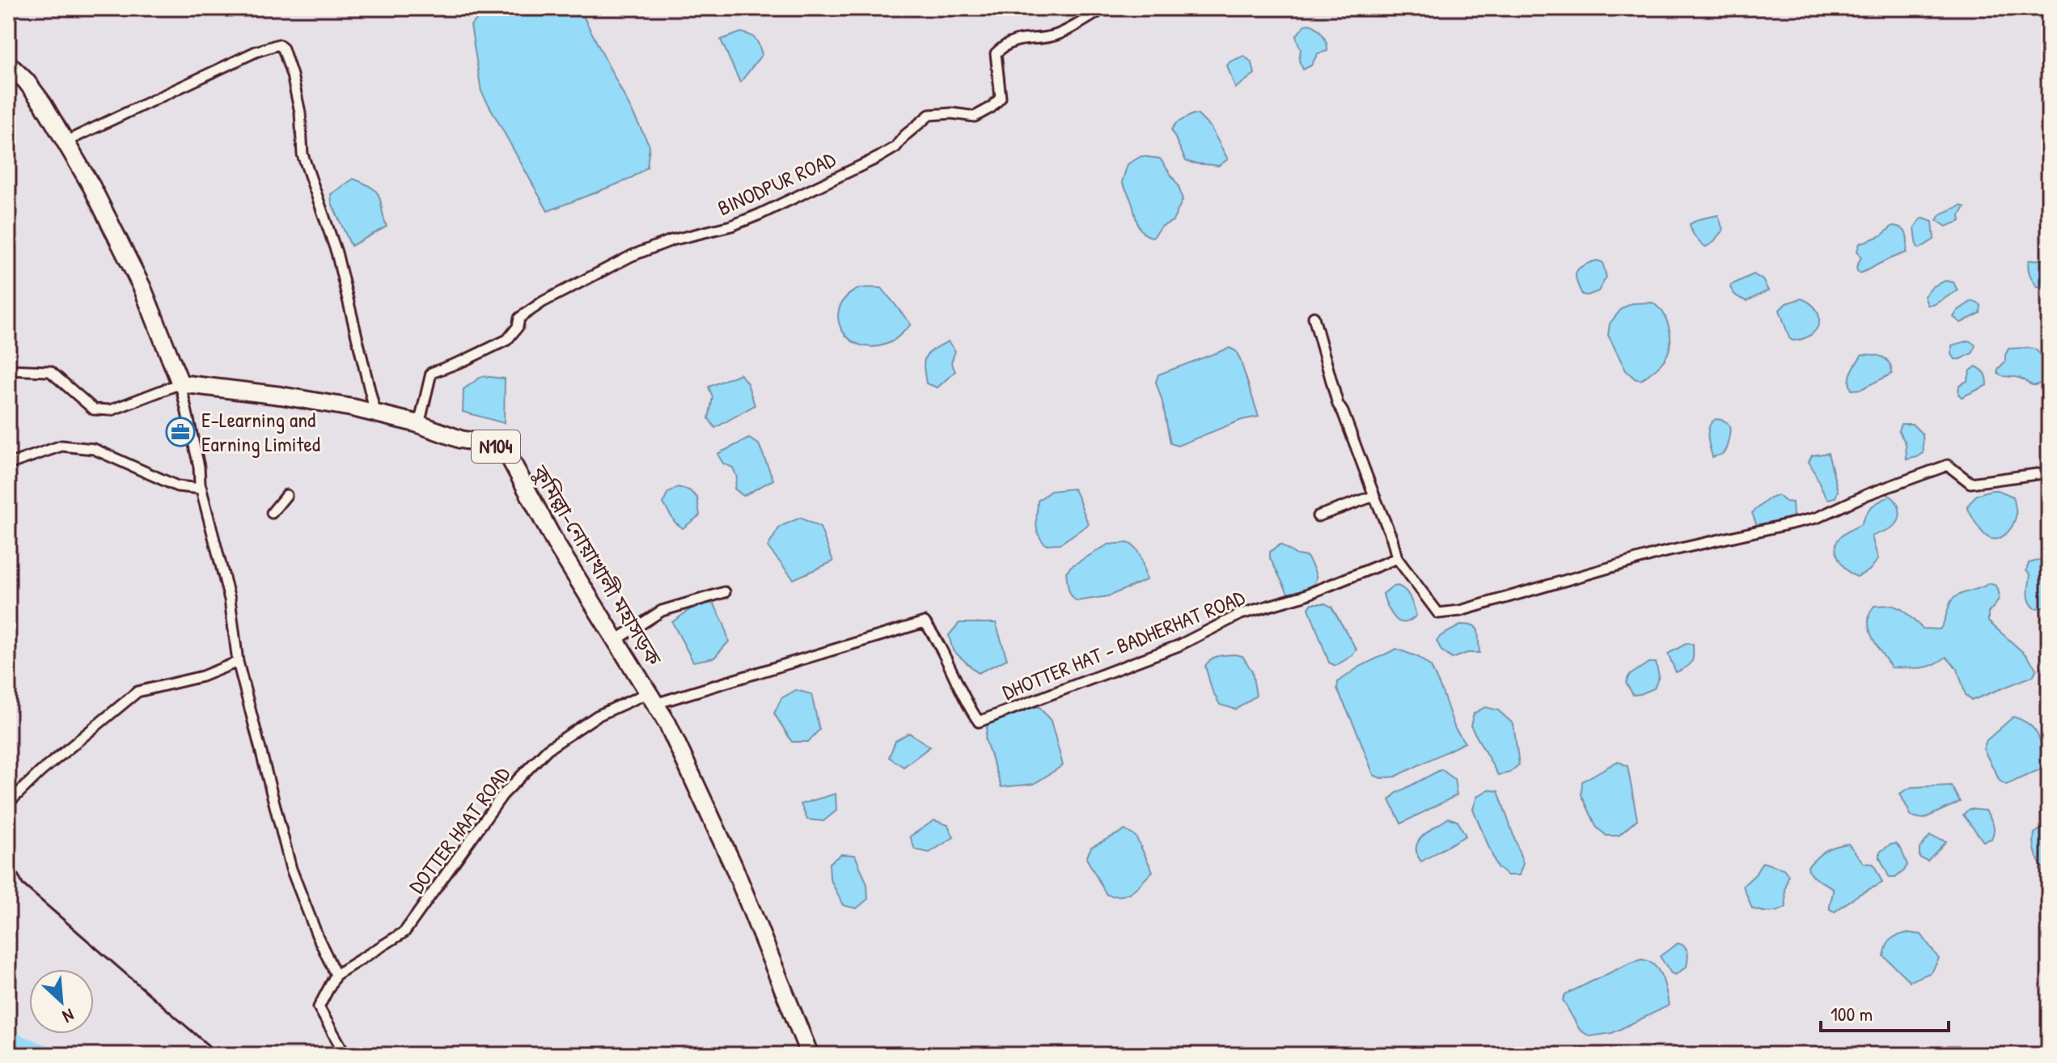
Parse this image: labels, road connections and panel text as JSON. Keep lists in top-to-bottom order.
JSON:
{
  "streets": {
    "highway": ["N104", "কুমিল্লা–নোয়াখালী মহাসড়ক"],
    "street": ["BINODPUR ROAD", "DHOTTER HAT - BADHERHAT ROAD", "DOTTER HAAT ROAD"]
  },
  "crossings": [
    ["BINODPUR ROAD", "কুমিল্লা–নোয়াখালী মহাসড়ক"],
    ["কুমিল্লা–নোয়াখালী মহাসড়ক", "DHOTTER HAT - BADHERHAT ROAD"],
    ["কুমিল্লা–নোয়াখালী মহাসড়ক", "DOTTER HAAT ROAD"],
    ["DHOTTER HAT - BADHERHAT ROAD", "DOTTER HAAT ROAD"]
  ],
  "places": {
    "office": ["E-Learning and Earning Limited"]
  },
  "scale_bar": "100 m",
  "north": "bottom right"
}
